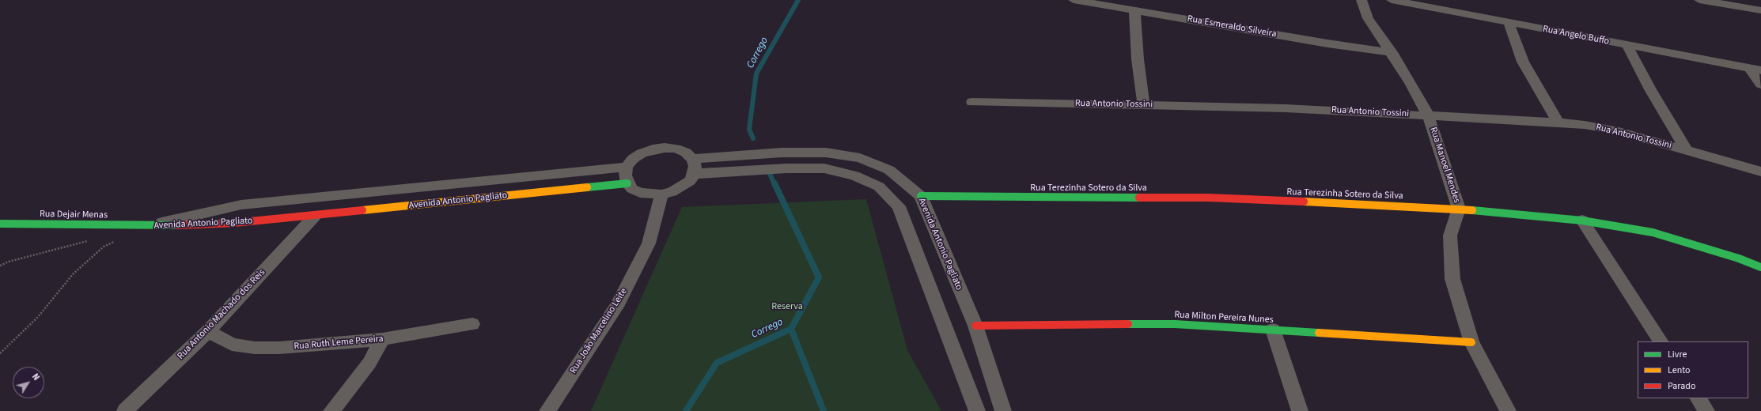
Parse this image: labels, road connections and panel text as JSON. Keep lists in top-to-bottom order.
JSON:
{
  "streets": {
    "street": [
      "Rua Esmeraldo Silveira",
      "Rua Angelo Buffo",
      "Rua Antonio Tossini",
      "Rua Manoel Mendes",
      "Rua Terezinha Sotero da Silva",
      "Avenida Antonio Pagliato",
      "Rua Dejair Menas",
      "Rua Antonio Machado dos Reis",
      "Rua Milton Pereira Nunes",
      "Rua João Marcelino Leite",
      "Rua Ruth Leme Pereira"
    ]
  },
  "crossings": [
    ["Rua Esmeraldo Silveira", "Rua Manoel Mendes"],
    ["Rua Antonio Tossini", "Rua Manoel Mendes"],
    ["Rua Manoel Mendes", "Rua Terezinha Sotero da Silva"],
    ["Rua Manoel Mendes", "Rua Milton Pereira Nunes"],
    ["Rua Terezinha Sotero da Silva", "Avenida Antonio Pagliato"],
    ["Avenida Antonio Pagliato", "Rua Dejair Menas"],
    ["Avenida Antonio Pagliato", "Rua Antonio Machado dos Reis"],
    ["Avenida Antonio Pagliato", "Rua Milton Pereira Nunes"],
    ["Avenida Antonio Pagliato", "Rua João Marcelino Leite"],
    ["Rua Antonio Machado dos Reis", "Rua Ruth Leme Pereira"]
  ],
  "water": ["Corrego"],
  "parks": ["Reserva"],
  "legend": ["Livre", "Lento", "Parado"],
  "north": "top right"
}
